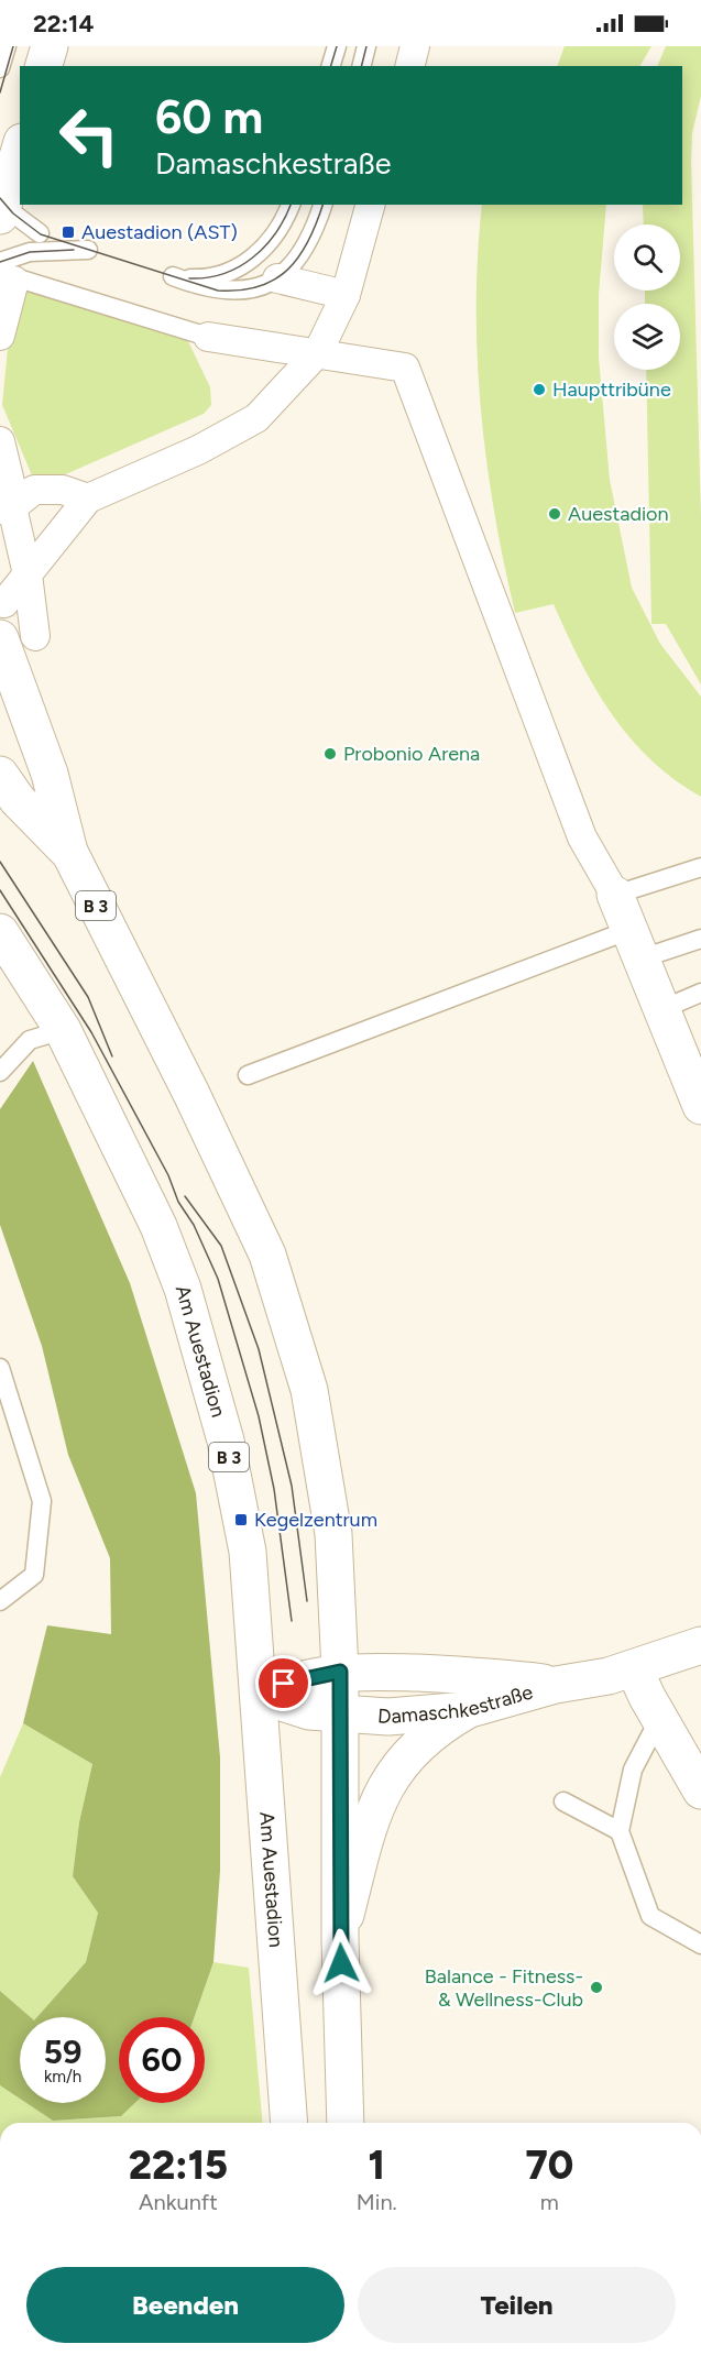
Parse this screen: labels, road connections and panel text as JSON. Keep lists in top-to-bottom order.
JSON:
{
  "streets": {
    "main road": ["B 3", "Am Auestadion", "Damaschkestraße"]
  },
  "crossings": [
    ["B 3", "Damaschkestraße"],
    ["Am Auestadion", "Damaschkestraße"]
  ],
  "places": {
    "transit": ["Auestadion (AST)", "Kegelzentrum"],
    "other": [
      "Haupttribüne",
      "Auestadion",
      "Probonio Arena",
      "Balance - Fitness- & Wellness-Club"
    ]
  },
  "page": {
    "status": "22:14",
    "turn": ["60 m", "Damaschkestraße"],
    "speed": "59 km/h",
    "limit": "60",
    "eta": [
      "22:15",
      "Ankunft",
      "1",
      "Min.",
      "70",
      "m"
    ],
    "buttons": ["Beenden", "Teilen"]
  }
}
